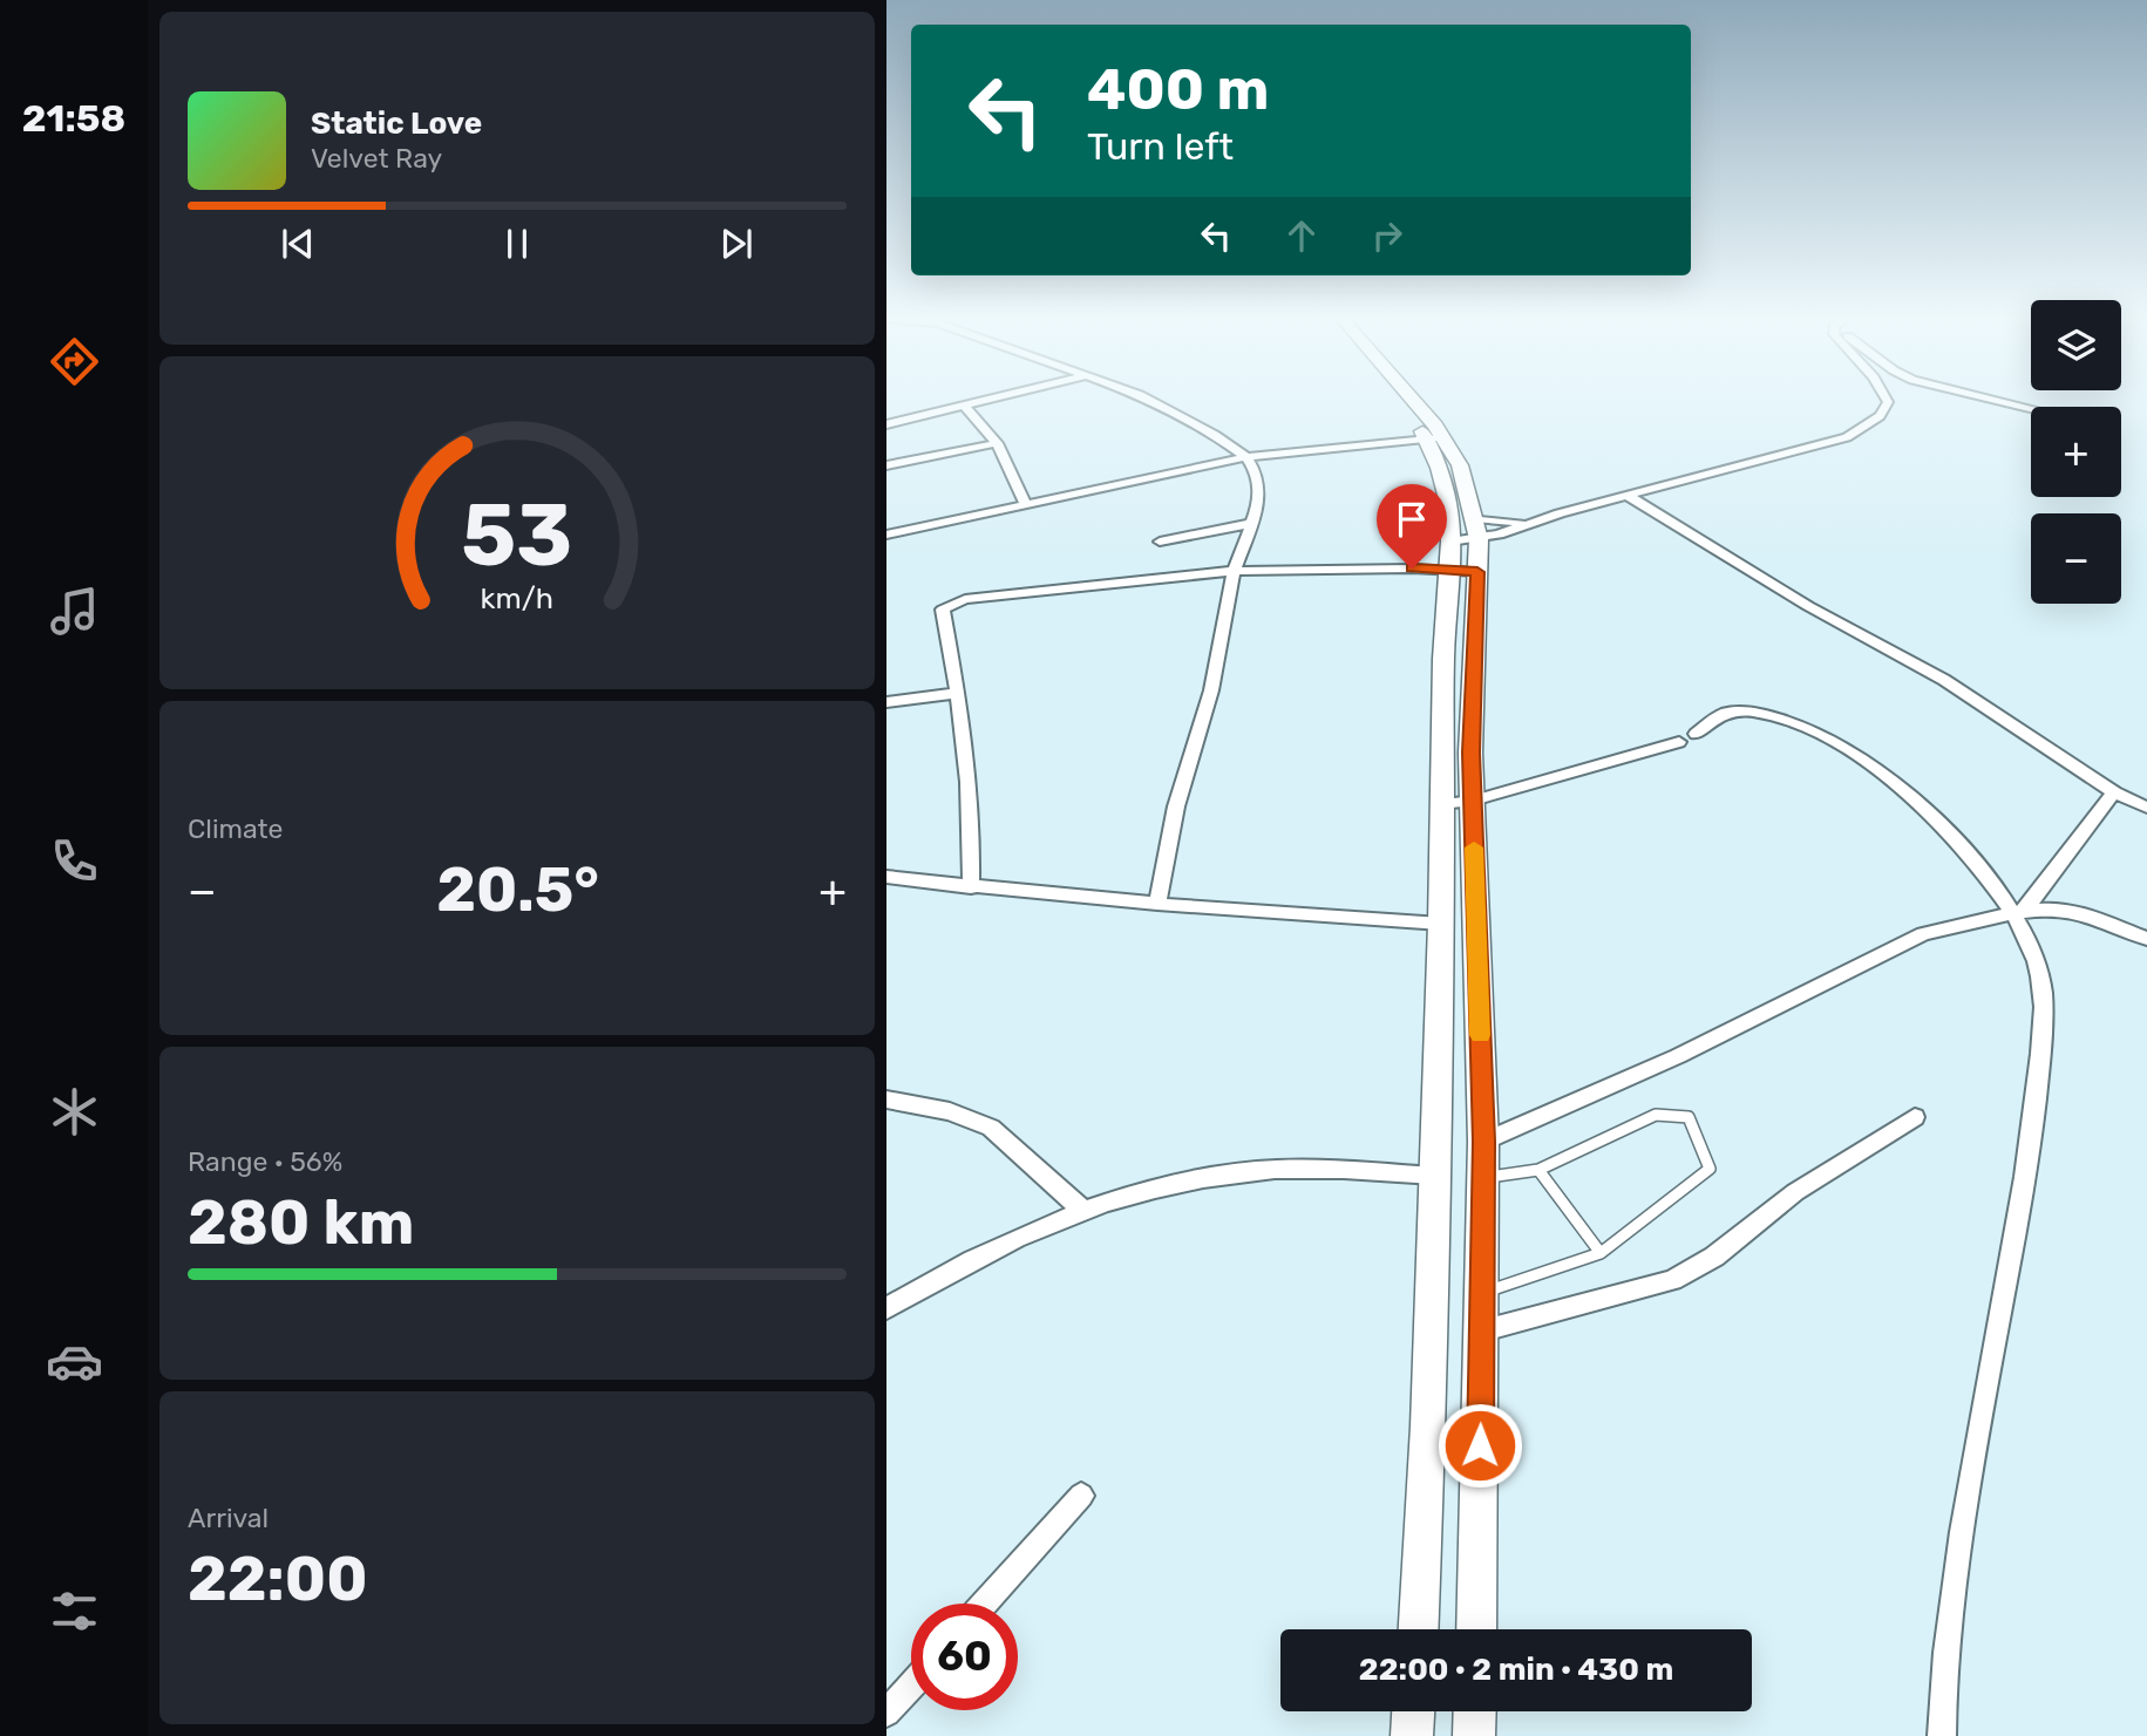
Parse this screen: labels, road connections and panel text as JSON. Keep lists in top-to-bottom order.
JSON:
{
  "page": {
    "tabs": "21:58",
    "turn": ["400 m", "Turn left"],
    "song": ["Static Love", "Velvet Ray"],
    "map_buttons": ["+", "−"],
    "tile": [
      "Climate",
      ["Range · 56%", "280 km"],
      ["Arrival", "22:00"]
    ],
    "heat": ["−", "20.5°", "+"],
    "limit": "60",
    "trip": "22:00 · 2 min · 430 m",
    "gauge": ["53", "km/h"]
  }
}
